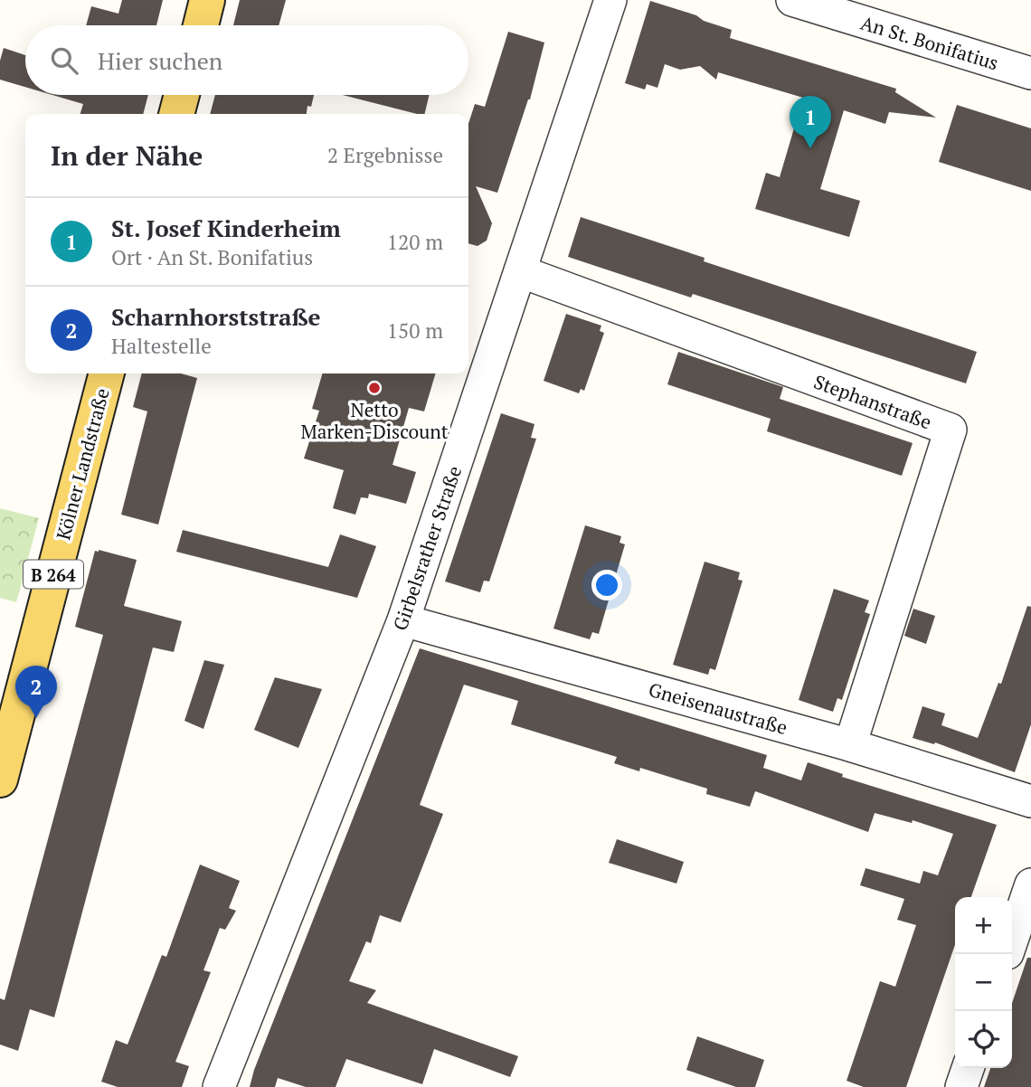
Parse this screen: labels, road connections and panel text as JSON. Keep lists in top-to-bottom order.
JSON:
{
  "streets": {
    "main road": ["Kölner Landstraße", "B 264"],
    "street": [
      "An St. Bonifatius",
      "Stephanstraße",
      "Girbelsrather Straße",
      "Gneisenaustraße"
    ]
  },
  "crossings": [
    ["Stephanstraße", "Girbelsrather Straße"],
    ["Stephanstraße", "Gneisenaustraße"],
    ["Girbelsrather Straße", "Gneisenaustraße"]
  ],
  "places": ["Netto Marken-Discount"],
  "page": {
    "search": "Hier suchen",
    "pins": ["1", "2"],
    "heading": ["In der Nähe", "2 Ergebnisse"],
    "list": [
      {
        "mark": "1",
        "name": "St. Josef Kinderheim",
        "note": "Ort · An St. Bonifatius",
        "value": "120 m"
      },
      {
        "mark": "2",
        "name": "Scharnhorststraße",
        "note": "Haltestelle",
        "value": "150 m"
      }
    ],
    "map_buttons": ["+", "−"]
  }
}
